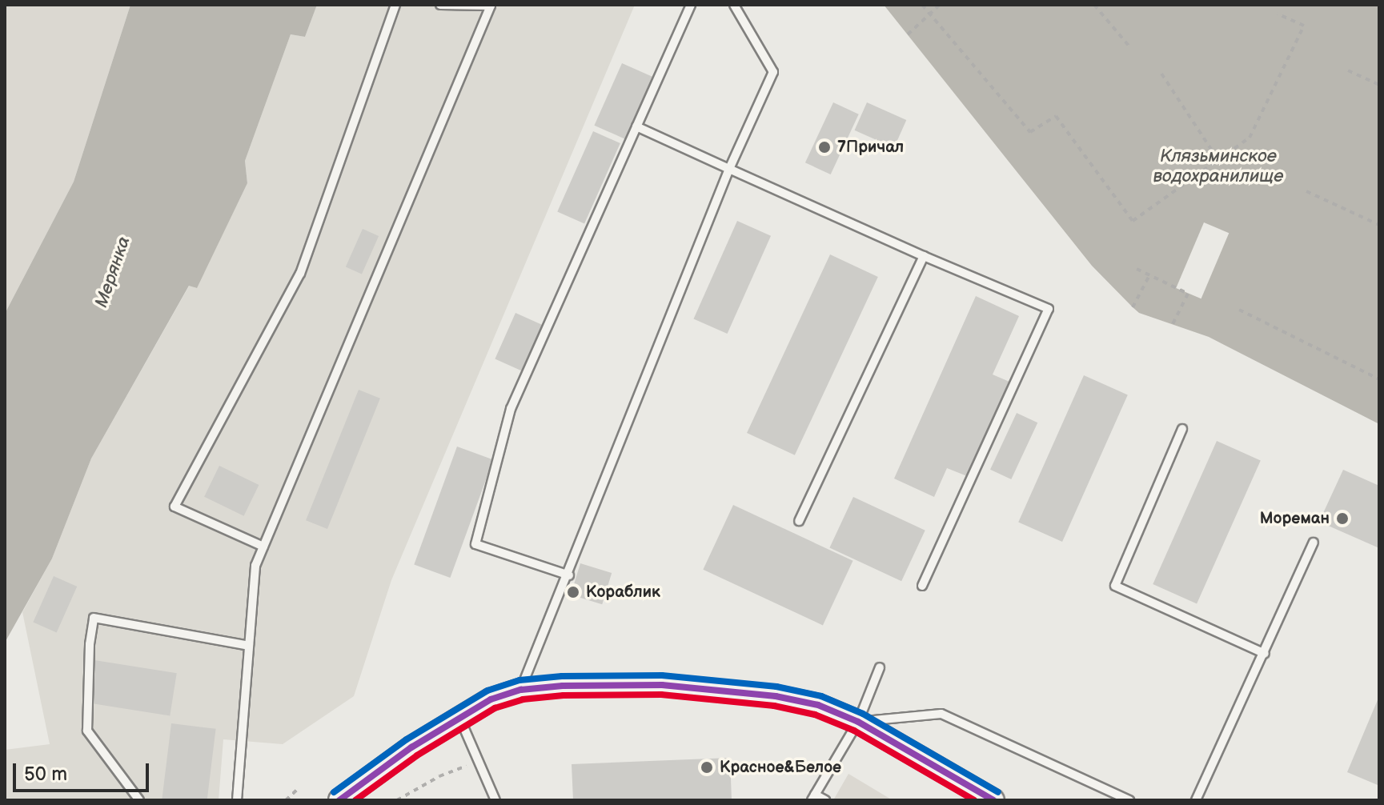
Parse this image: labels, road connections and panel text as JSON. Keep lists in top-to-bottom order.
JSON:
{
  "water": ["Клязьминское водохранилище", "Мерянка"],
  "places": [
    "7Причал",
    "Мореман",
    "Кораблик",
    "Красное&Белое"
  ],
  "scale_bar": "50 m"
}
